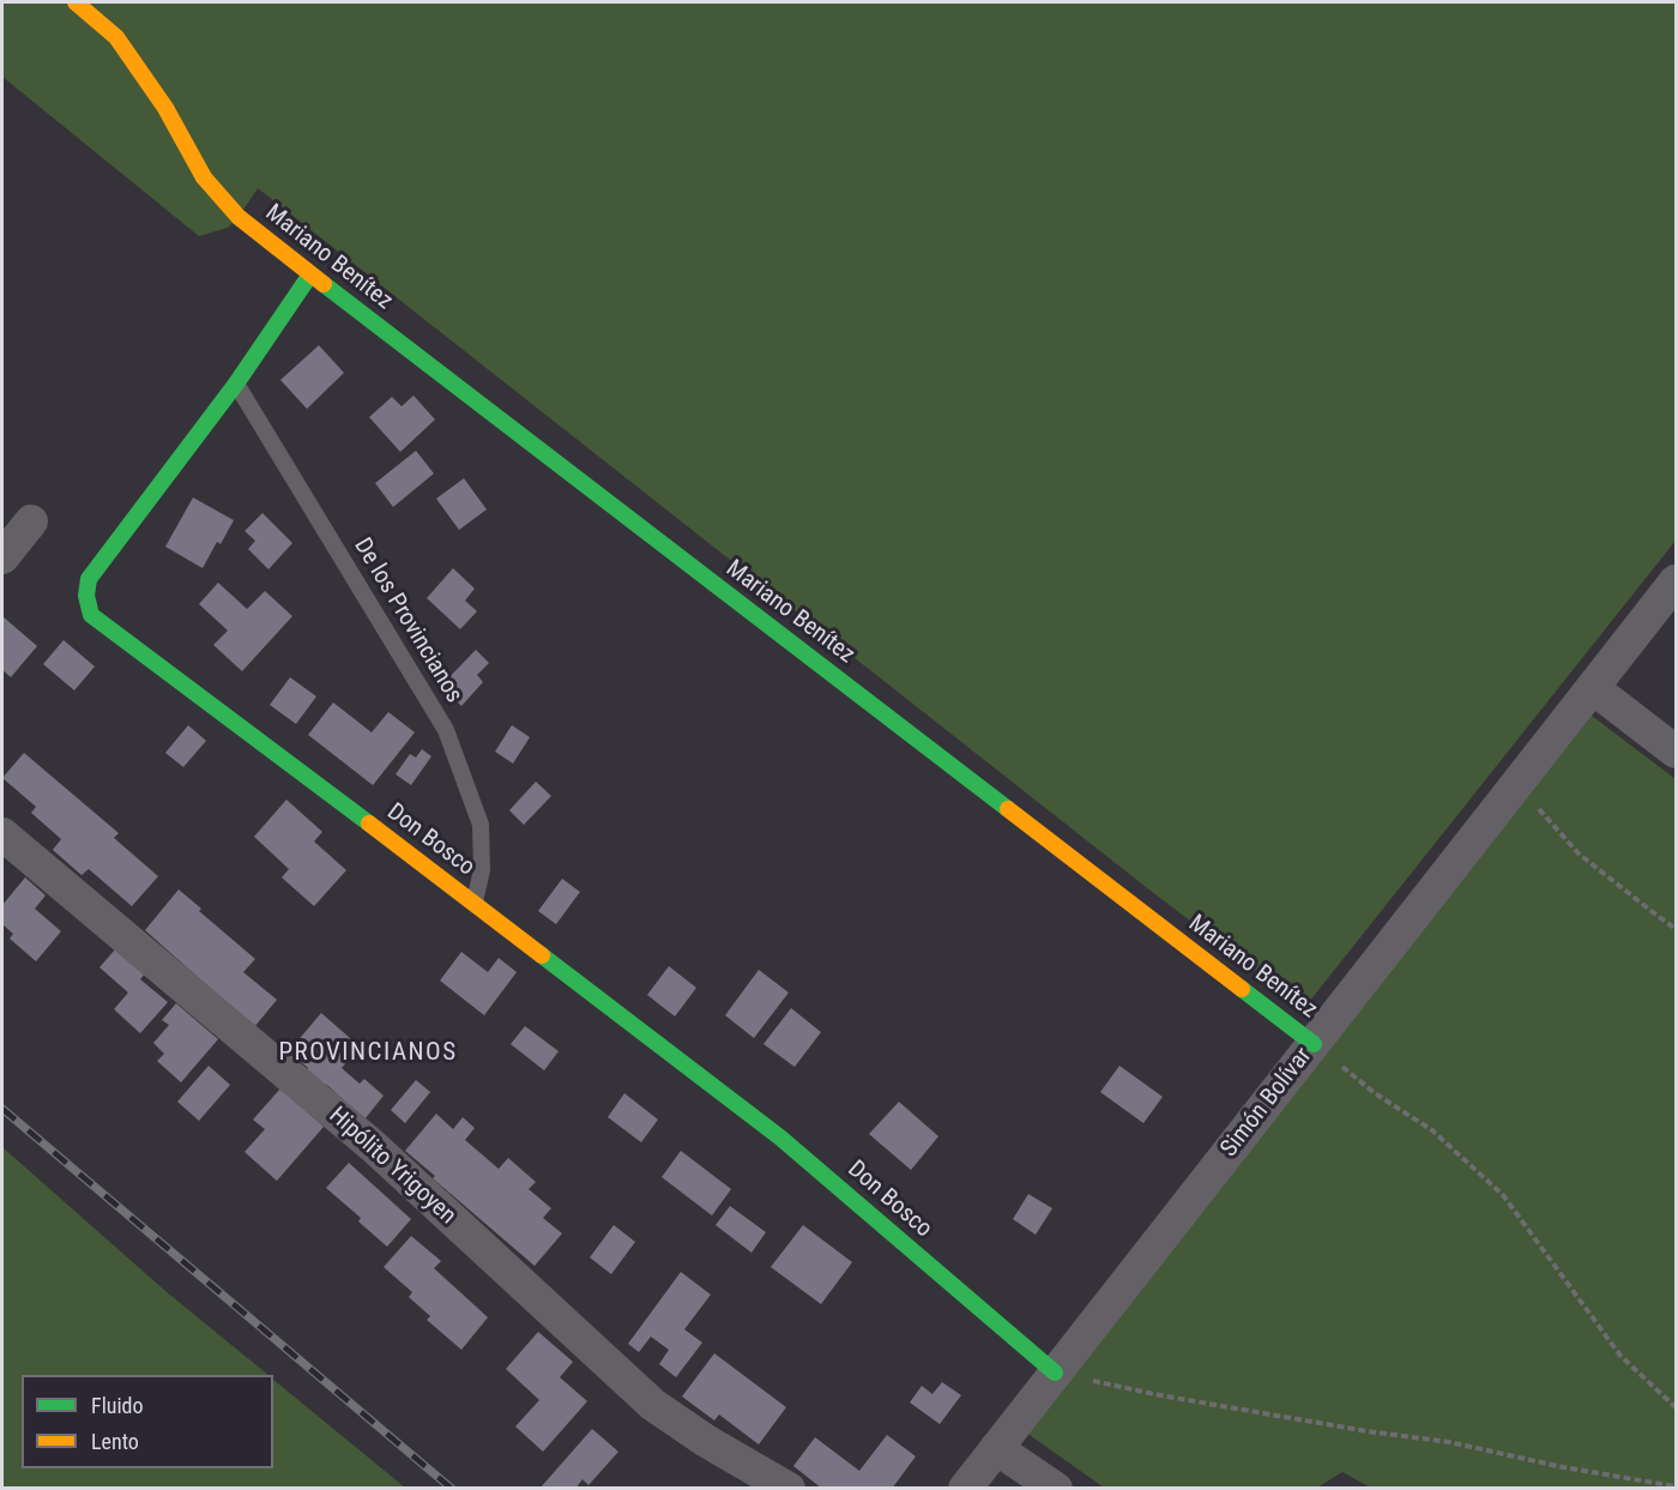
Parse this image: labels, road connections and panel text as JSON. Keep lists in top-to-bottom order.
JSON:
{
  "streets": {
    "street": [
      "Mariano Benítez",
      "Don Bosco",
      "Simón Bolívar",
      "Hipólito Yrigoyen"
    ],
    "lane": ["De los Provincianos"]
  },
  "crossings": [
    ["Mariano Benítez", "Don Bosco"],
    ["Mariano Benítez", "Simón Bolívar"],
    ["De los Provincianos", "Don Bosco"],
    ["Don Bosco", "Simón Bolívar"]
  ],
  "districts": ["PROVINCIANOS"],
  "legend": ["Fluido", "Lento"]
}
